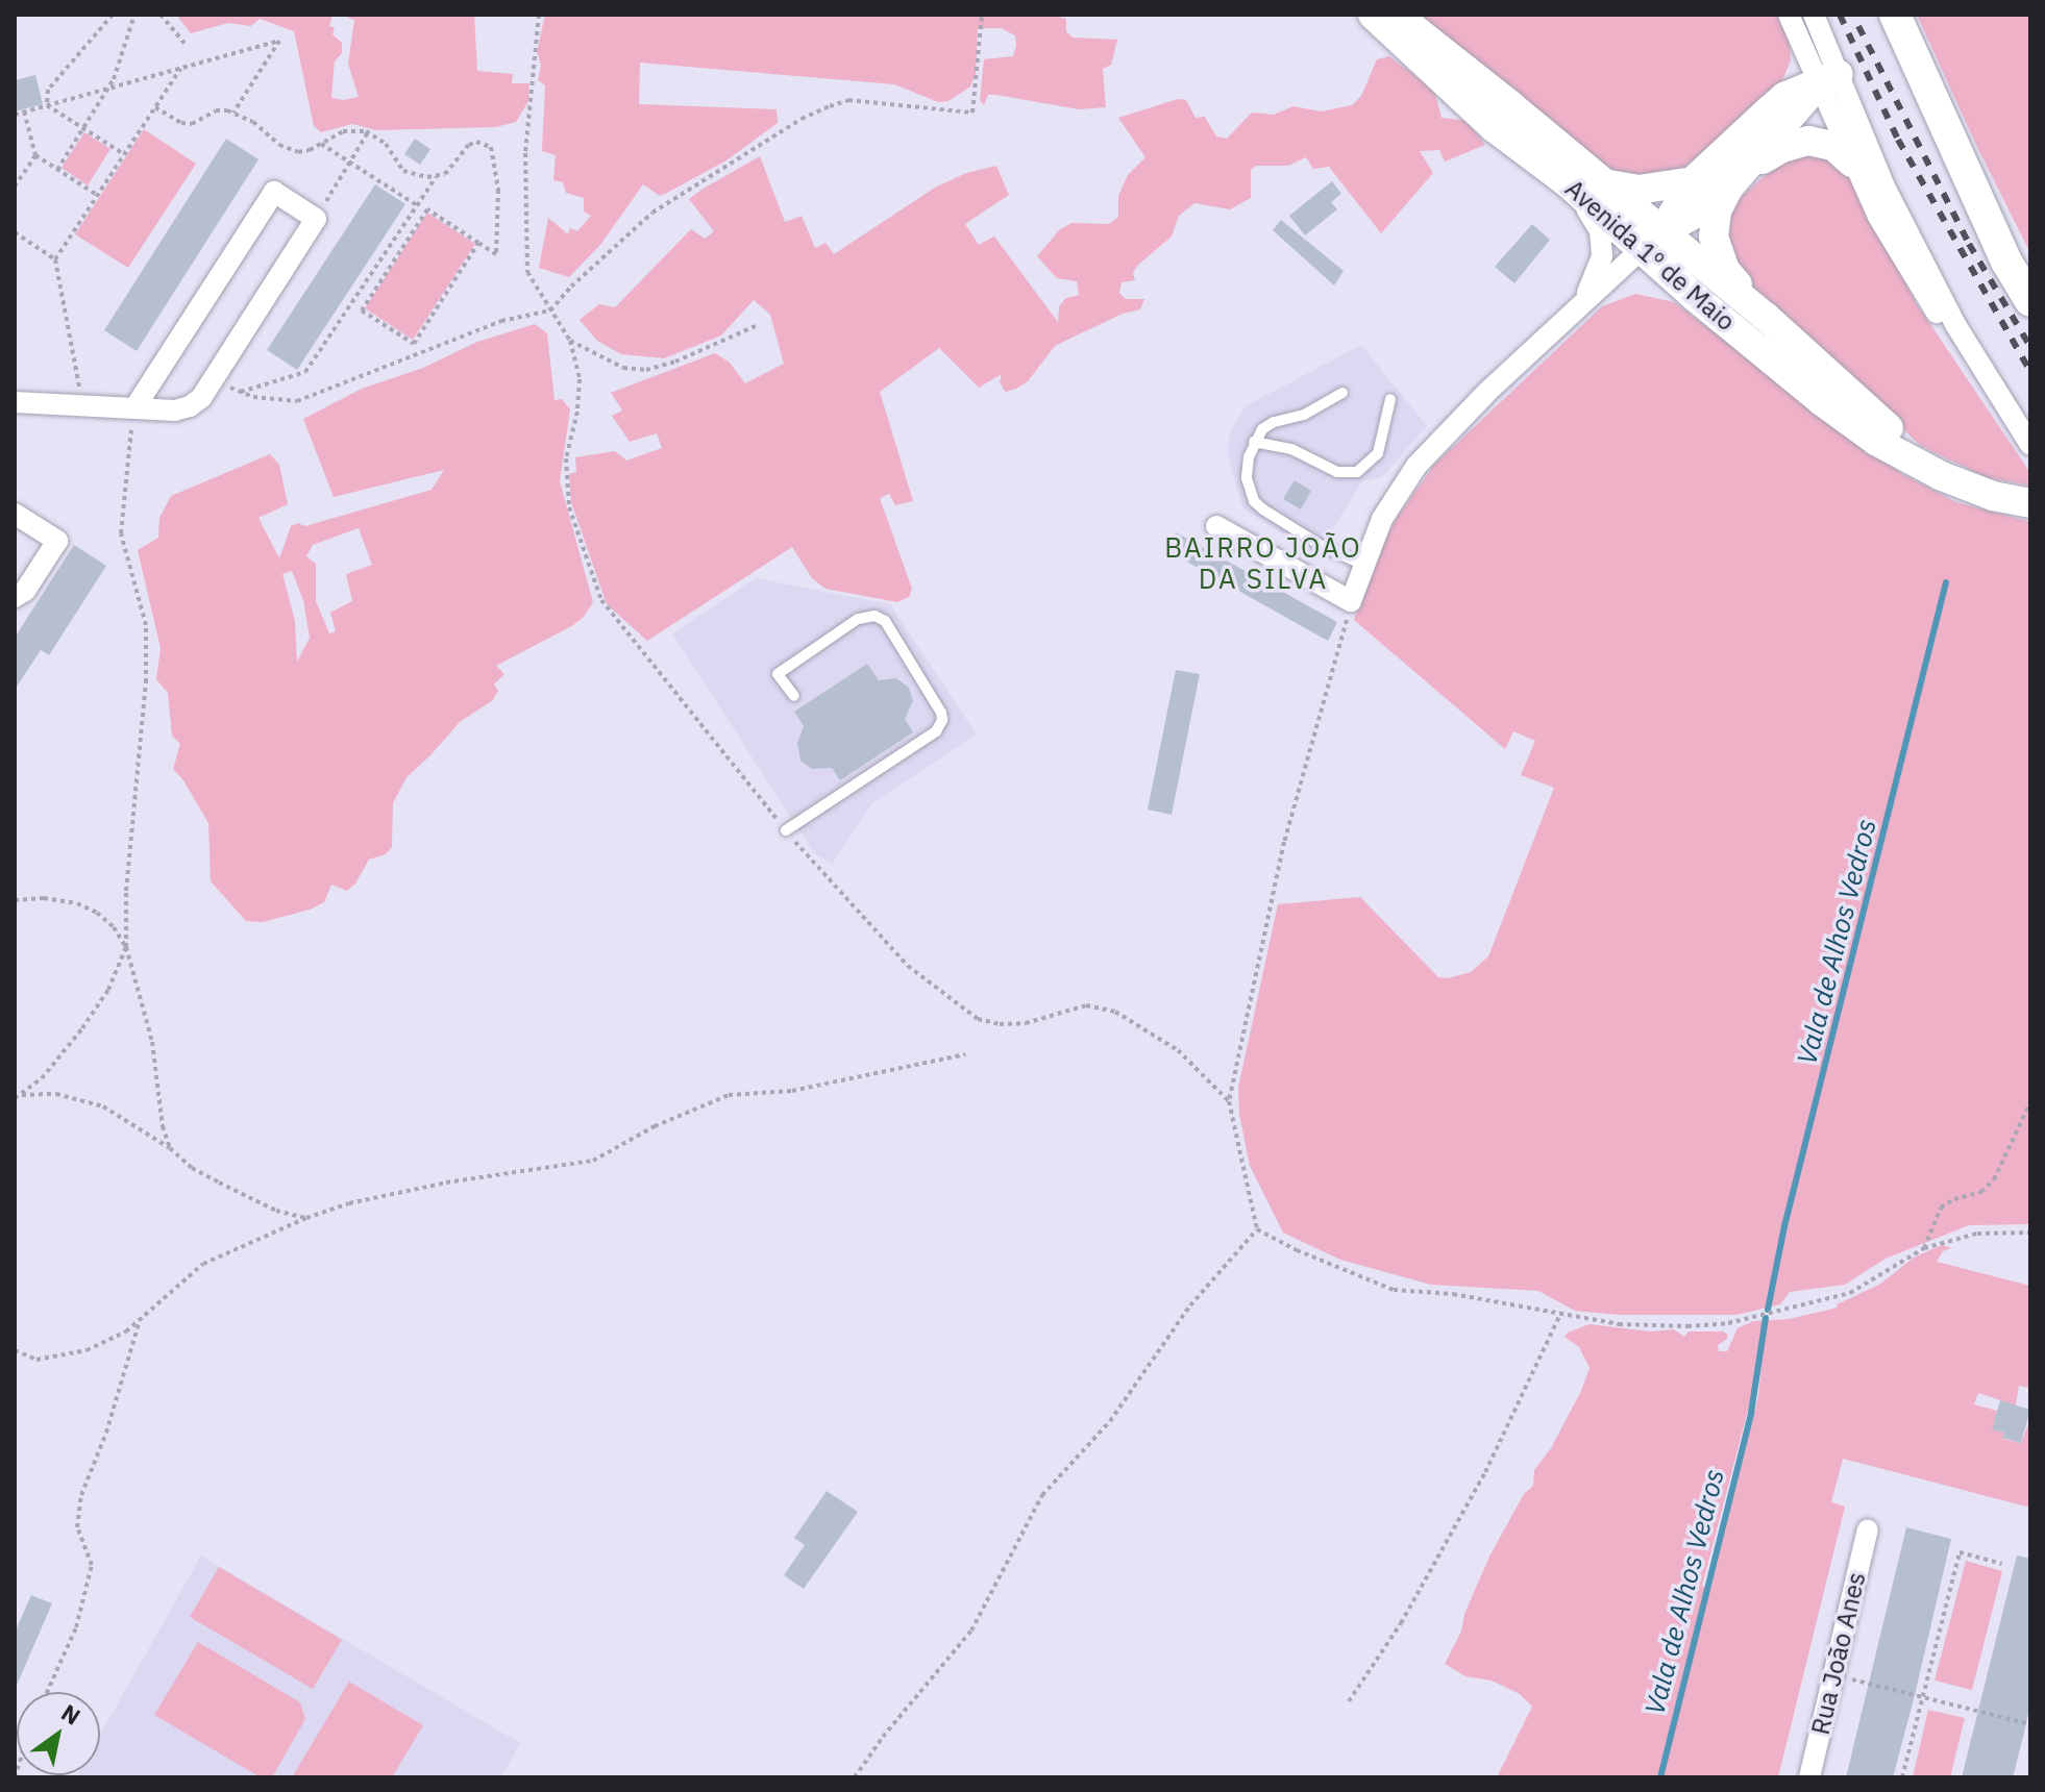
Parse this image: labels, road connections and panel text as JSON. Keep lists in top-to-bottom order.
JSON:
{
  "streets": {
    "main road": ["Avenida 1º de Maio"],
    "street": ["Rua João Anes"]
  },
  "districts": ["BAIRRO JOÃO DA SILVA"],
  "water": ["Vala de Alhos Vedros"],
  "north": "top right"
}
